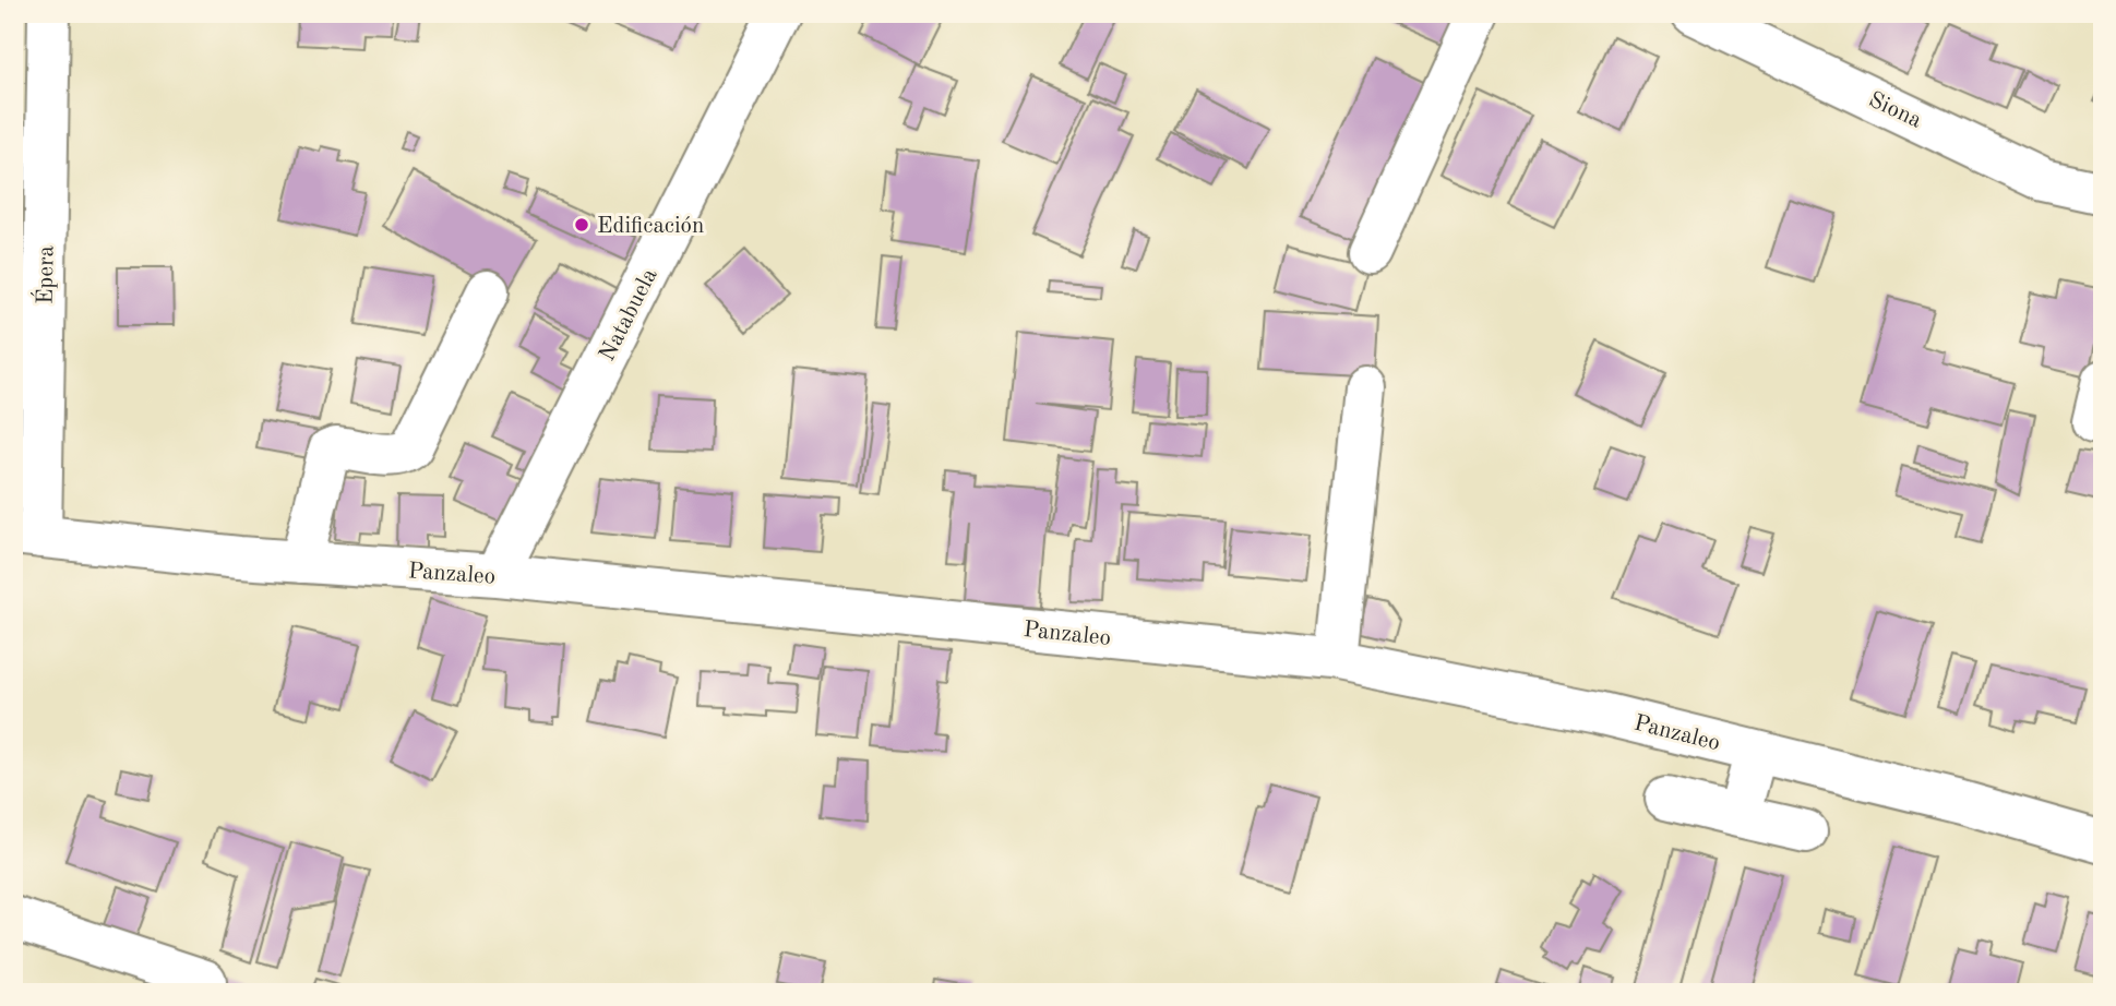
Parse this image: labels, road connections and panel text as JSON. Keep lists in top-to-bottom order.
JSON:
{
  "streets": {
    "street": [
      "Siona",
      "Épera",
      "Natabuela",
      "Panzaleo"
    ]
  },
  "crossings": [
    ["Épera", "Panzaleo"],
    ["Natabuela", "Panzaleo"]
  ],
  "places": ["Edificación"]
}
